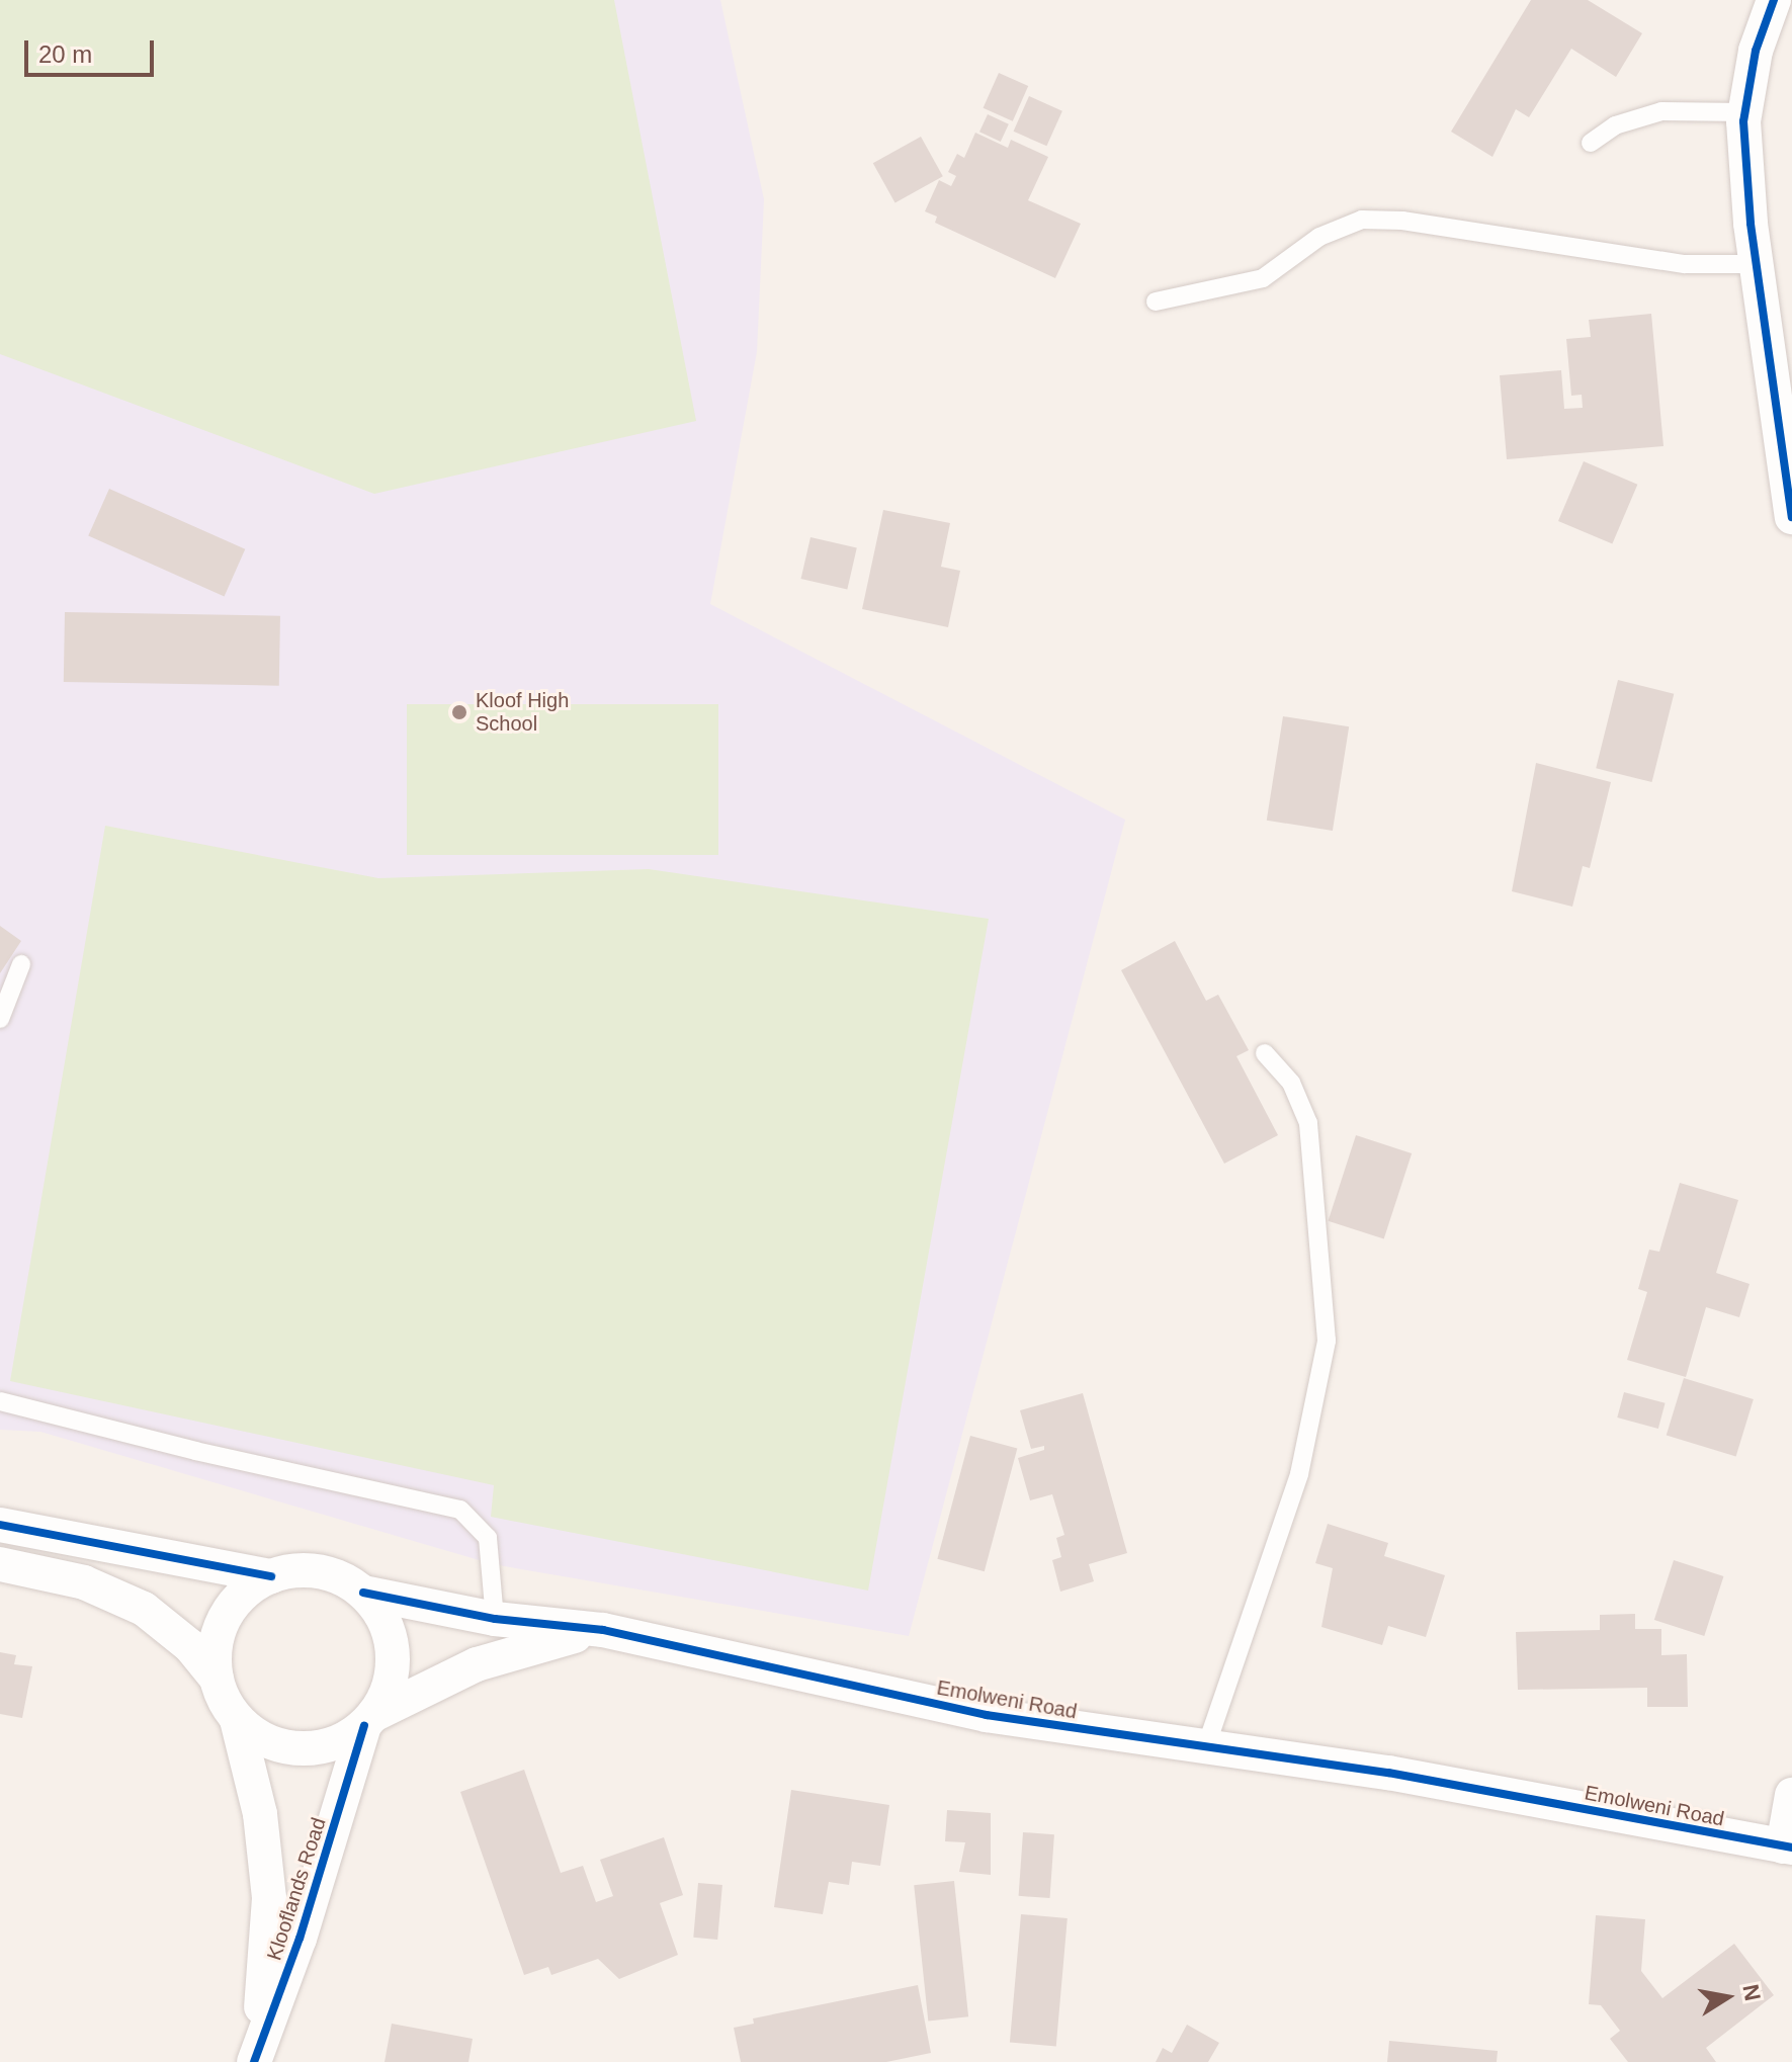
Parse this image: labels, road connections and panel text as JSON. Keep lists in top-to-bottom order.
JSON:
{
  "streets": {
    "street": ["Emolweni Road", "Klooflands Road"]
  },
  "crossings": [
    ["Emolweni Road", "Klooflands Road"]
  ],
  "places": ["Kloof High School"],
  "scale_bar": "20 m",
  "north": "right"
}
